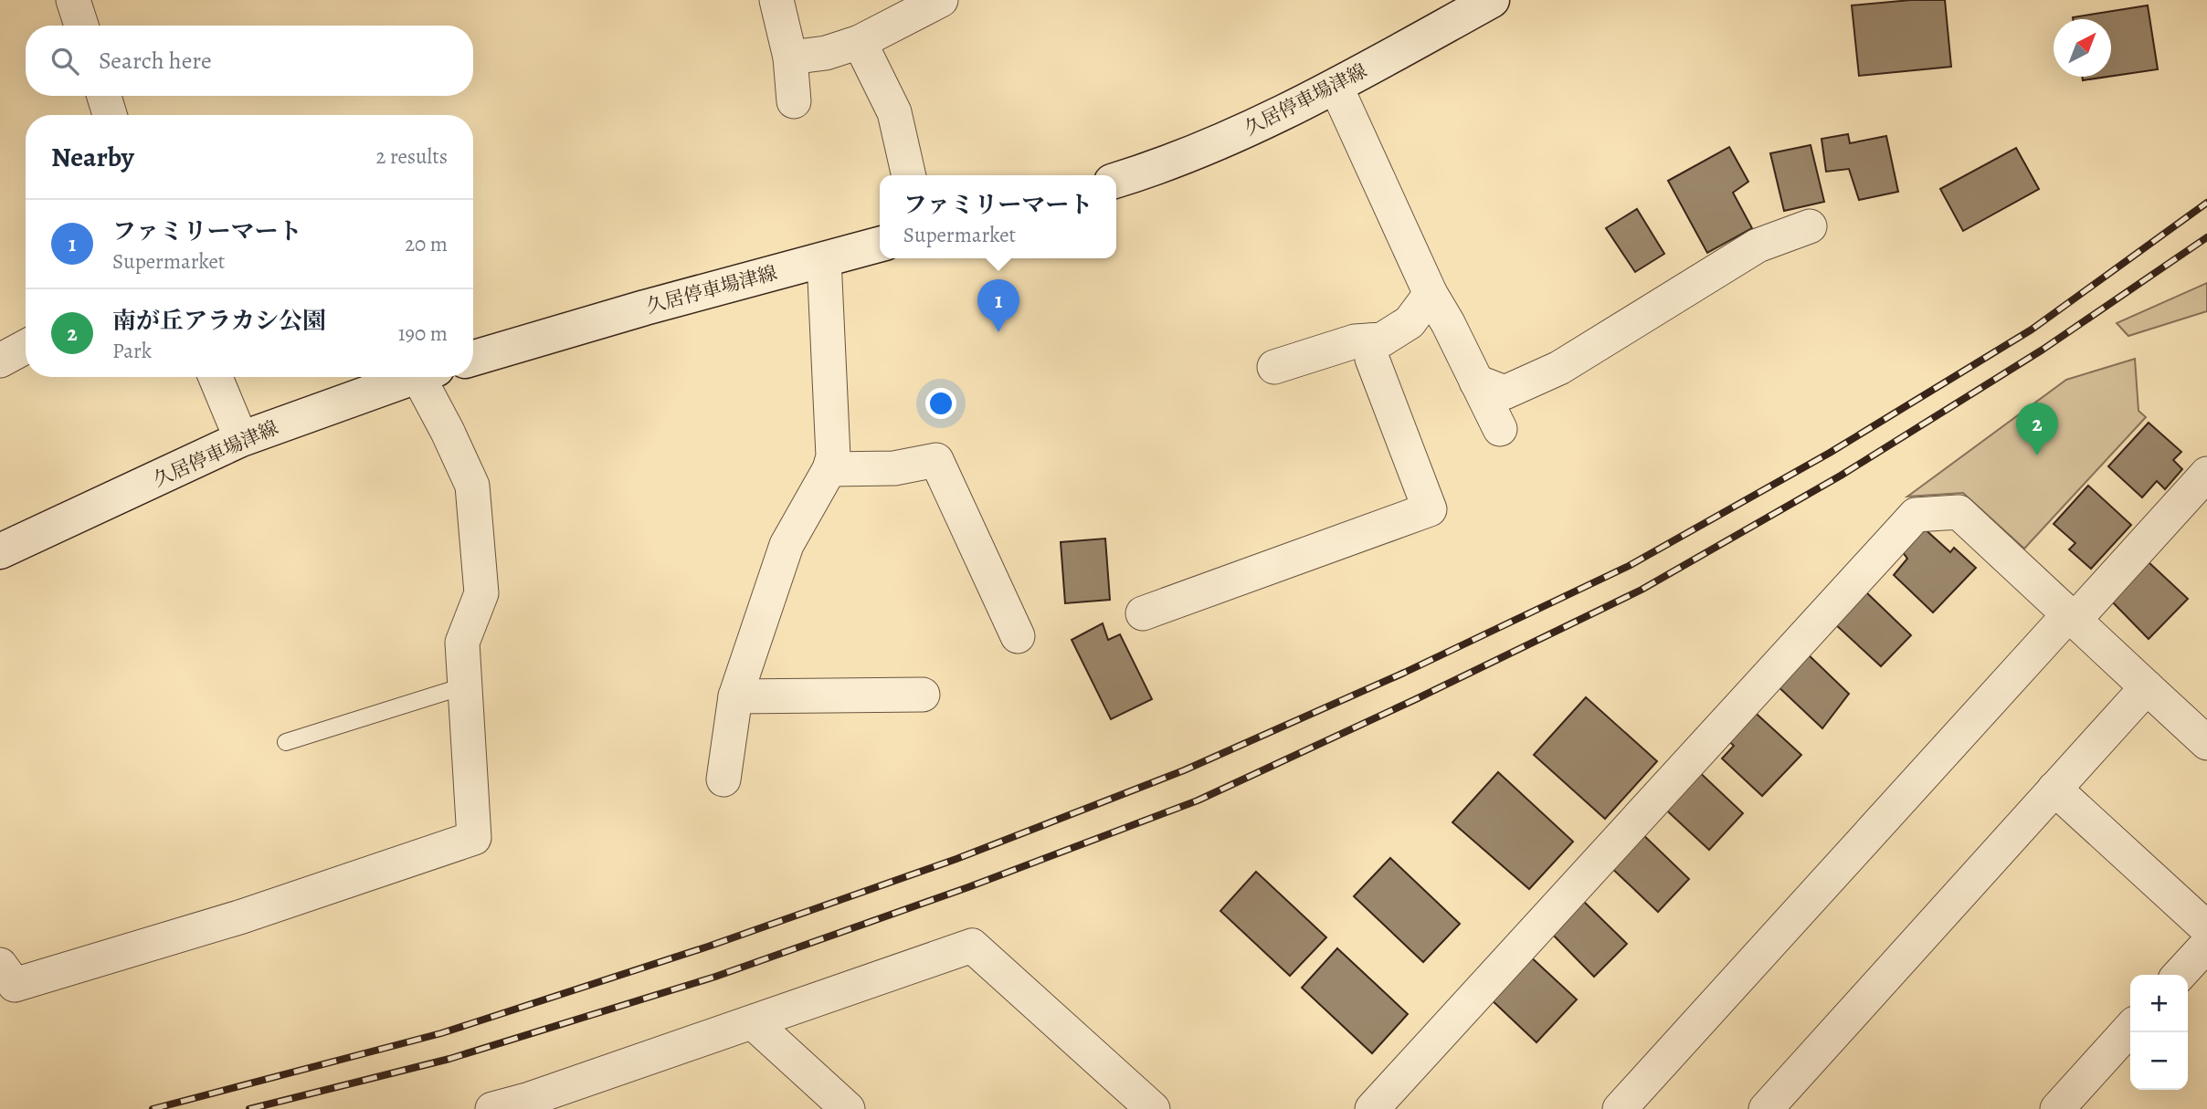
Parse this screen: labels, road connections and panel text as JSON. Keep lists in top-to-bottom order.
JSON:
{
  "streets": {
    "main road": ["久居停車場津線"]
  },
  "north": "top right",
  "page": {
    "search": "Search here",
    "heading": ["Nearby", "2 results"],
    "popup": ["ファミリーマート", "Supermarket"],
    "list": [
      {
        "mark": "1",
        "name": "ファミリーマート",
        "note": "Supermarket",
        "value": "20 m"
      },
      {
        "mark": "2",
        "name": "南が丘アラカシ公園",
        "note": "Park",
        "value": "190 m"
      }
    ],
    "pins": ["1", "2"],
    "map_buttons": ["+", "−"]
  }
}
